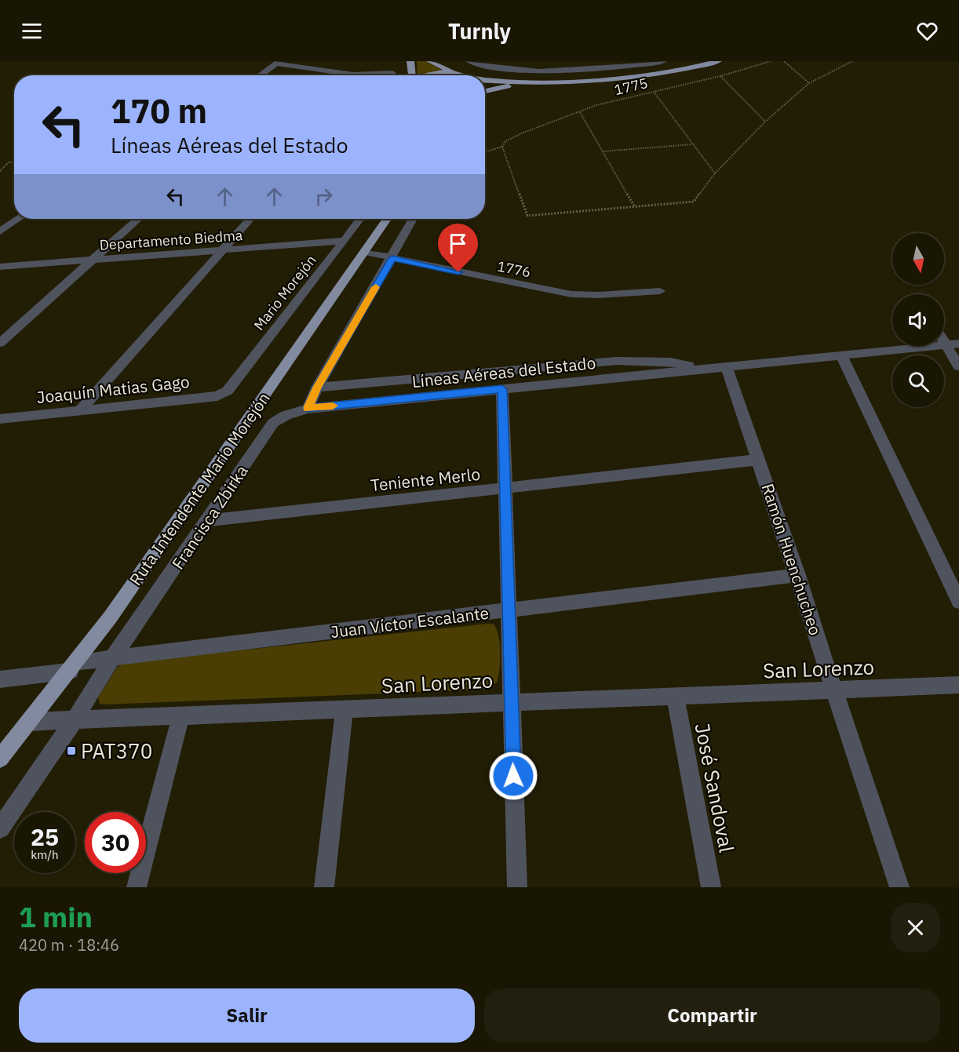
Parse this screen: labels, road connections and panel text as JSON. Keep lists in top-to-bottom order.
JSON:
{
  "streets": {
    "main road": ["Ruta Intendente Mario Morejón"],
    "street": [
      "Departamento Biedma",
      "1776",
      "Mario Morejón",
      "Líneas Aéreas del Estado",
      "Joaquín Matias Gago",
      "Teniente Merlo",
      "Francisca Zbirka",
      "Ramón Huenchucheo",
      "Juan Víctor Escalante",
      "San Lorenzo",
      "José Sandoval"
    ],
    "path": ["1775"]
  },
  "crossings": [
    ["Departamento Biedma", "Mario Morejón"],
    ["1776", "Ruta Intendente Mario Morejón"],
    ["Mario Morejón", "Joaquín Matias Gago"],
    ["Líneas Aéreas del Estado", "Francisca Zbirka"],
    ["Líneas Aéreas del Estado", "Ramón Huenchucheo"],
    ["Teniente Merlo", "Francisca Zbirka"],
    ["Teniente Merlo", "Ramón Huenchucheo"],
    ["Ruta Intendente Mario Morejón", "Juan Víctor Escalante"],
    ["Ruta Intendente Mario Morejón", "San Lorenzo"],
    ["Francisca Zbirka", "Juan Víctor Escalante"],
    ["Francisca Zbirka", "San Lorenzo"],
    ["Ramón Huenchucheo", "Juan Víctor Escalante"],
    ["Ramón Huenchucheo", "San Lorenzo"],
    ["San Lorenzo", "José Sandoval"]
  ],
  "places": {
    "transit": ["PAT370"]
  },
  "north": "bottom",
  "page": {
    "header": "Turnly",
    "turn": ["170 m", "Líneas Aéreas del Estado"],
    "speed": "25 km/h",
    "limit": "30",
    "heading": ["1 min", "420 m · 18:46"],
    "buttons": ["Salir", "Compartir"]
  }
}
